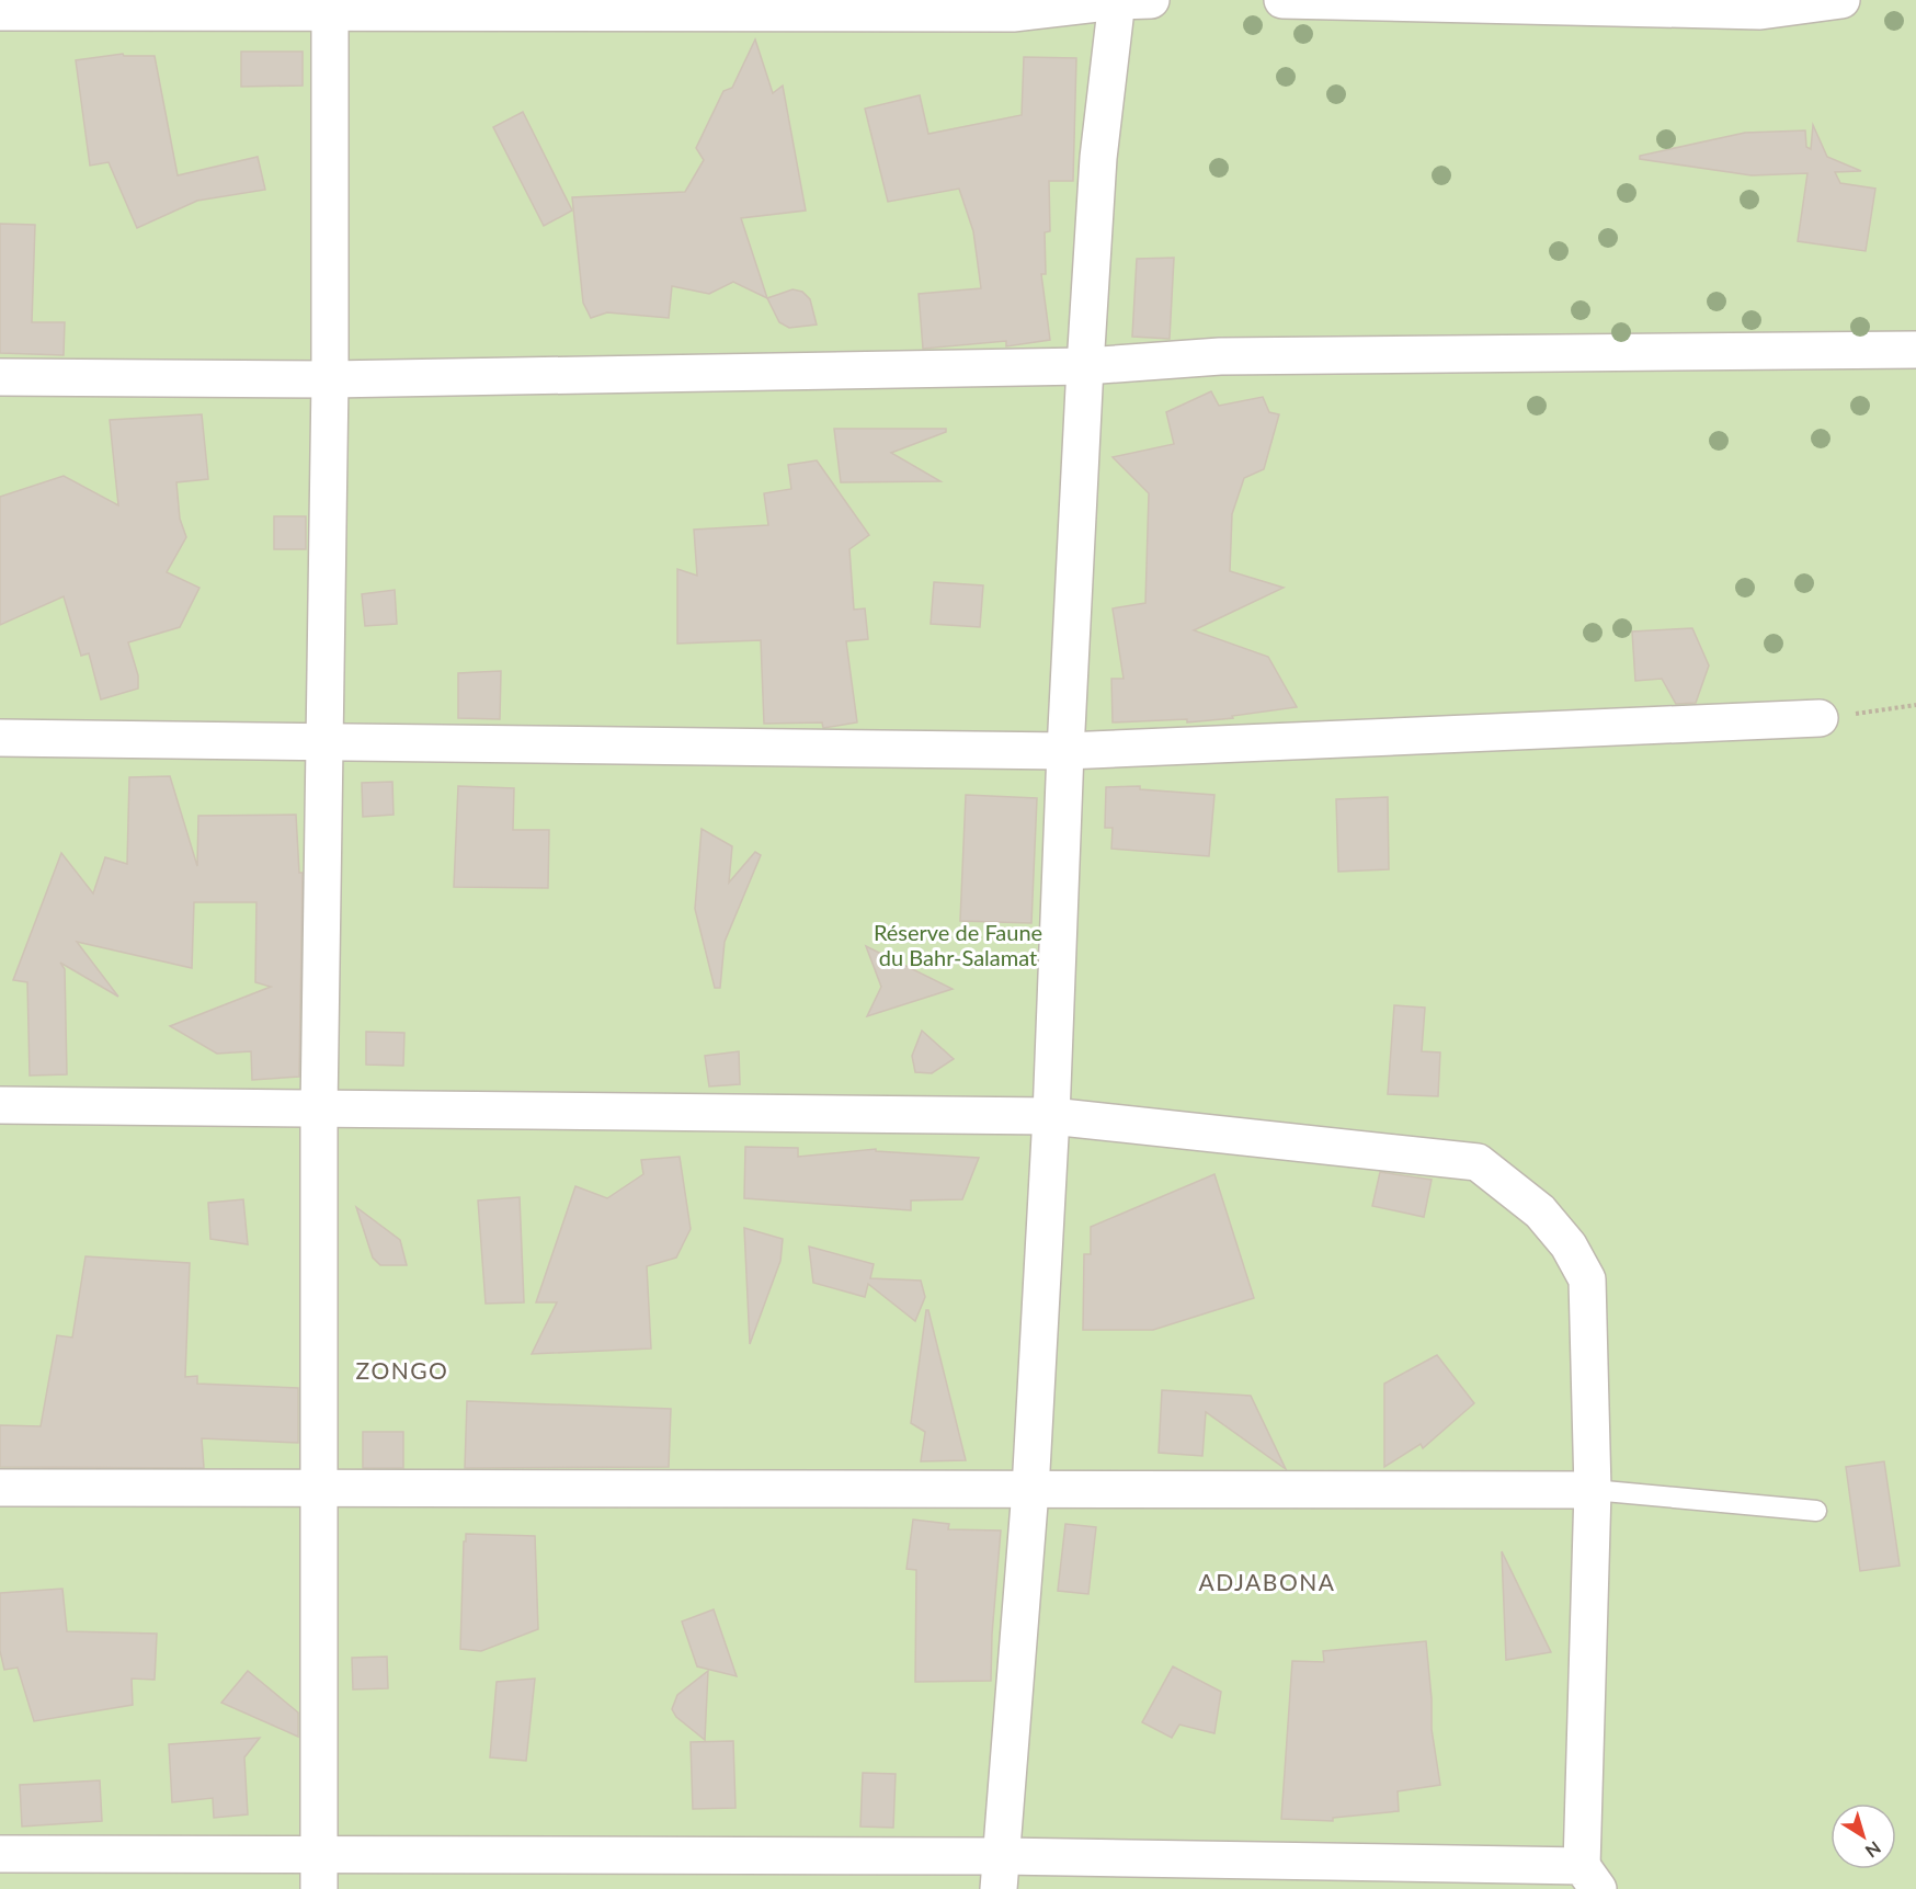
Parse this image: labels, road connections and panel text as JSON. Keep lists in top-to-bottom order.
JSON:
{
  "districts": ["ZONGO", "ADJABONA"],
  "parks": ["Réserve de Faune du Bahr-Salamat"],
  "north": "bottom right"
}
